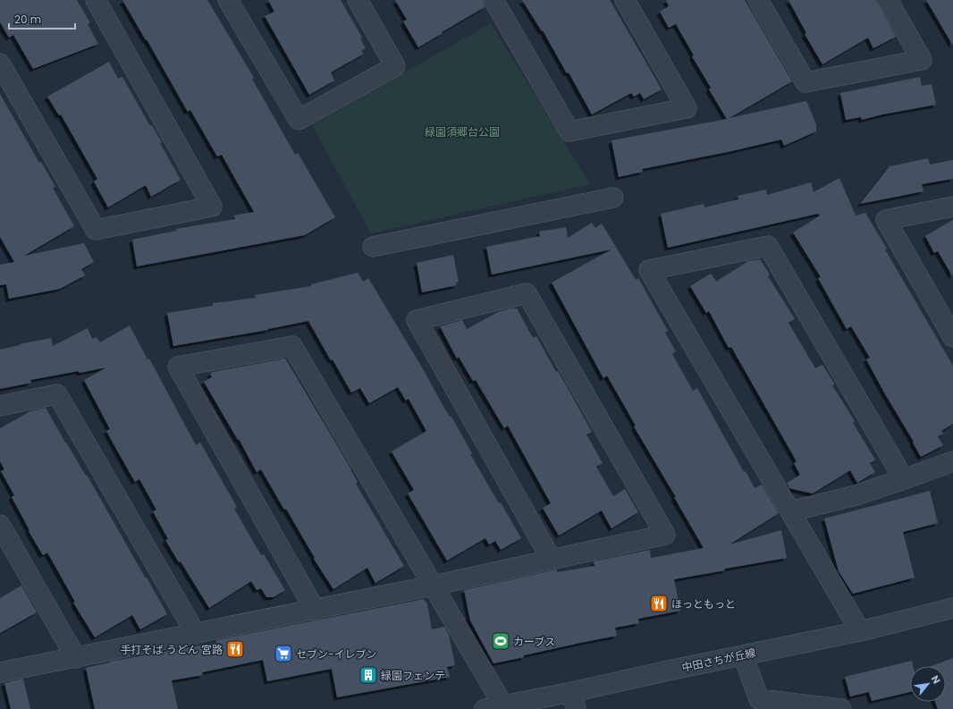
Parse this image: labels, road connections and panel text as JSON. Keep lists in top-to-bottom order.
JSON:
{
  "streets": {
    "street": ["中田さちが丘線"]
  },
  "parks": ["緑園須郷台公園"],
  "places": {
    "restaurant": ["ほっともっと", "手打そば うどん 宮路"],
    "sports": ["カーブス"],
    "supermarket": ["セブン-イレブン"],
    "building": ["緑園フェンテ"]
  },
  "scale_bar": "20 m",
  "north": "top right"
}
